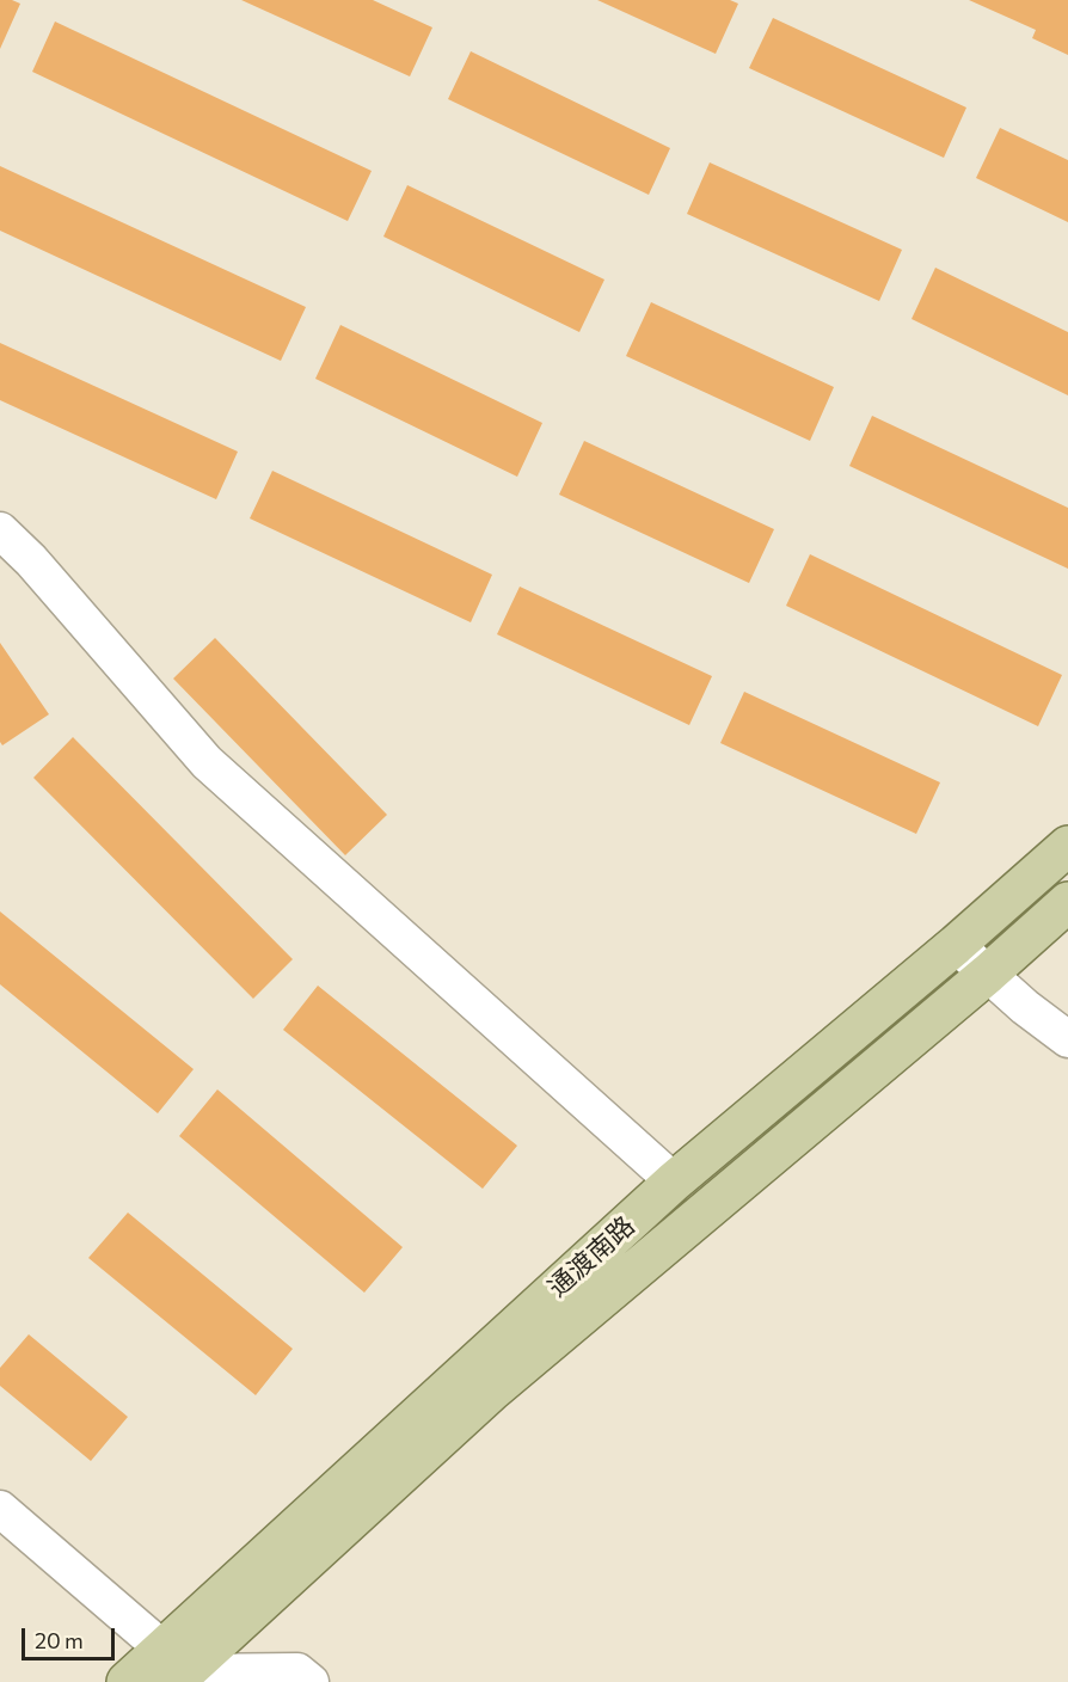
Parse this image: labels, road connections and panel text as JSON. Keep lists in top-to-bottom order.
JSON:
{
  "streets": {
    "main road": ["通渡南路"]
  },
  "scale_bar": "20 m"
}
